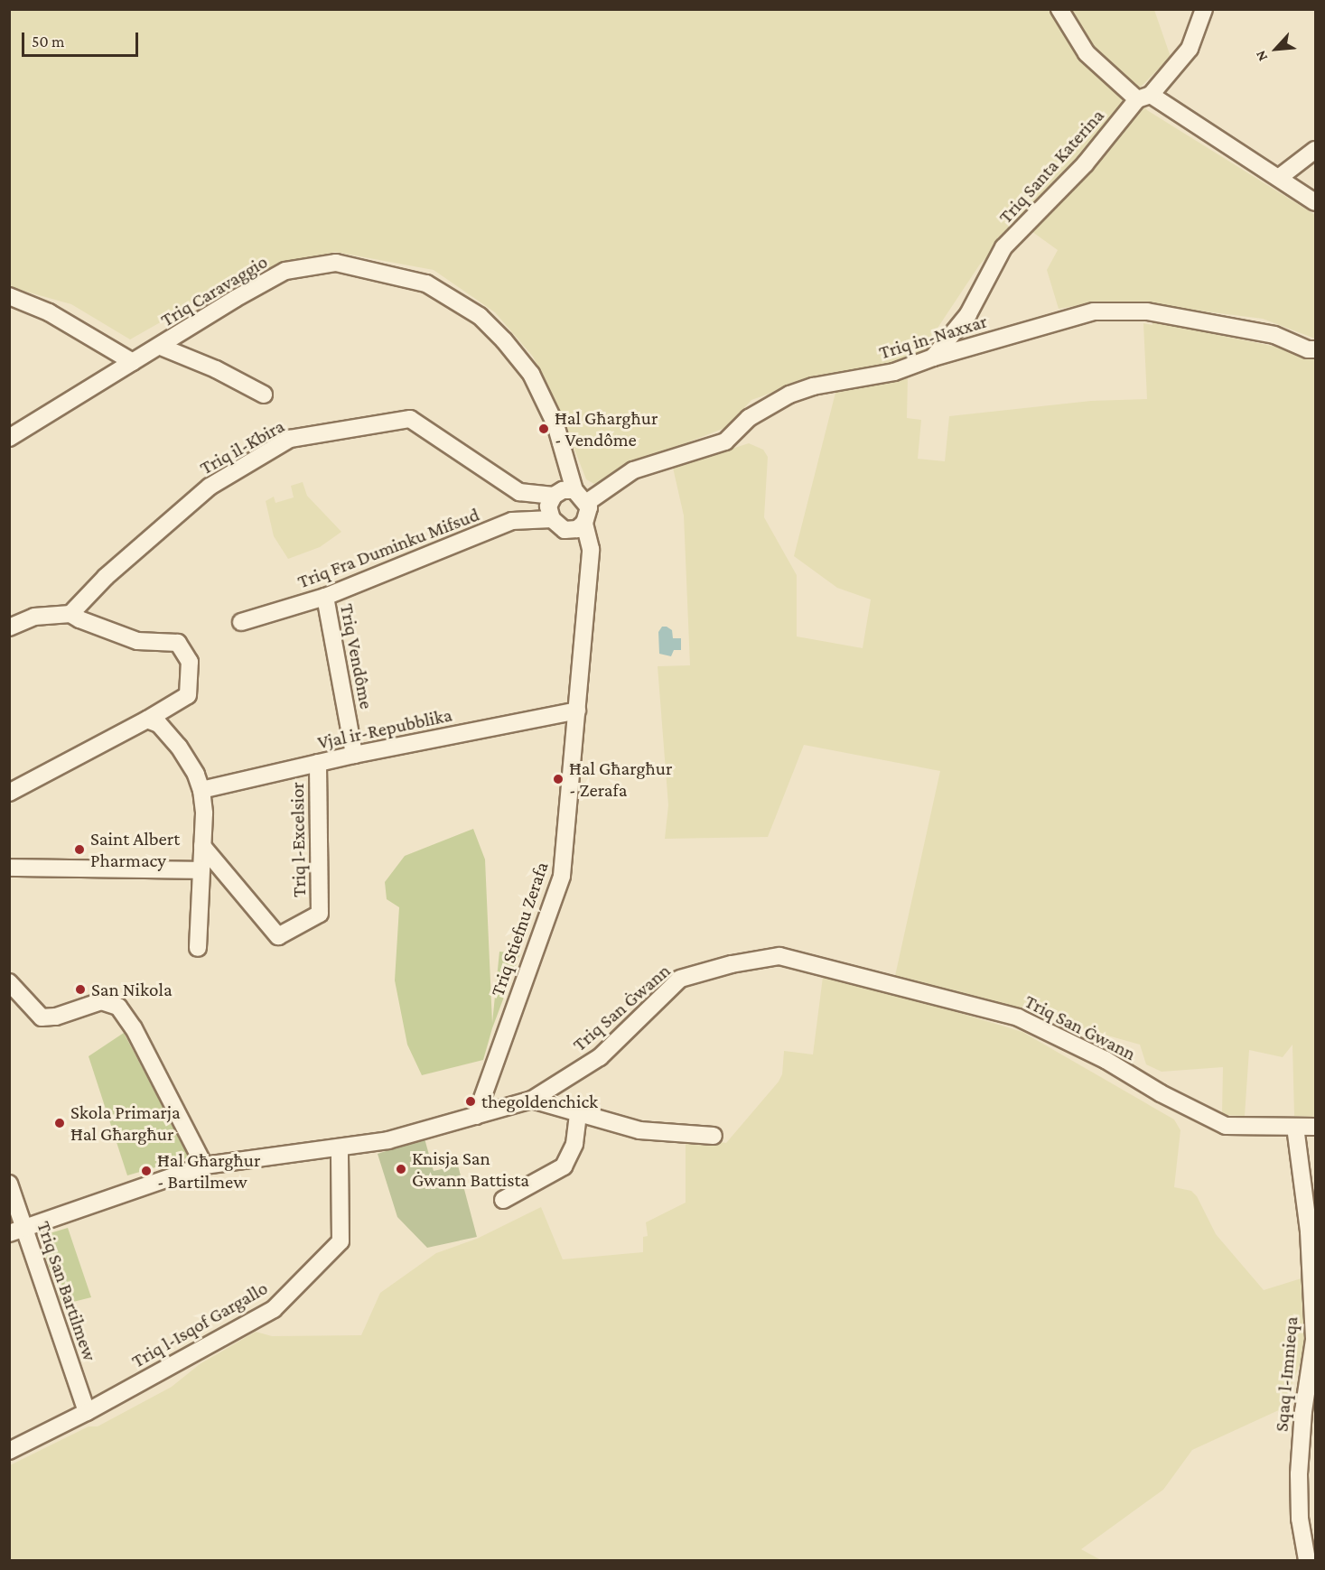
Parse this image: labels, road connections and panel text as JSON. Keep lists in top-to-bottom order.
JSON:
{
  "streets": {
    "street": [
      "Triq Santa Katerina",
      "Triq Caravaggio",
      "Triq in-Naxxar",
      "Triq il-Kbira",
      "Triq Fra Duminku Mifsud",
      "Triq Vendôme",
      "Vjal ir-Repubblika",
      "Triq l-Excelsior",
      "Triq Stiefnu Zerafa",
      "Triq San Ġwann",
      "Triq San Bartilmew",
      "Triq l-Isqof Gargallo",
      "Sqaq l-Imnieqa"
    ]
  },
  "crossings": [
    ["Triq Santa Katerina", "Triq in-Naxxar"],
    ["Triq Caravaggio", "Triq in-Naxxar"],
    ["Triq Caravaggio", "Triq il-Kbira"],
    ["Triq Caravaggio", "Triq Fra Duminku Mifsud"],
    ["Triq Caravaggio", "Triq Stiefnu Zerafa"],
    ["Triq in-Naxxar", "Triq il-Kbira"],
    ["Triq in-Naxxar", "Triq Fra Duminku Mifsud"],
    ["Triq in-Naxxar", "Triq Stiefnu Zerafa"],
    ["Triq il-Kbira", "Triq Fra Duminku Mifsud"],
    ["Triq il-Kbira", "Triq Stiefnu Zerafa"],
    ["Triq Fra Duminku Mifsud", "Triq Vendôme"],
    ["Triq Fra Duminku Mifsud", "Triq Stiefnu Zerafa"],
    ["Triq Vendôme", "Vjal ir-Repubblika"],
    ["Vjal ir-Repubblika", "Triq l-Excelsior"],
    ["Vjal ir-Repubblika", "Triq Stiefnu Zerafa"],
    ["Triq Stiefnu Zerafa", "Triq San Ġwann"],
    ["Triq San Ġwann", "Triq San Bartilmew"],
    ["Triq San Ġwann", "Triq l-Isqof Gargallo"],
    ["Triq San Ġwann", "Sqaq l-Imnieqa"],
    ["Triq San Bartilmew", "Triq l-Isqof Gargallo"]
  ],
  "places": [
    "Ħal Għargħur - Vendôme",
    "Ħal Għargħur - Zerafa",
    "Saint Albert Pharmacy",
    "San Nikola",
    "thegoldenchick",
    "Skola Primarja Ħal Għargħur",
    "Knisja San Ġwann Battista",
    "Ħal Għargħur - Bartilmew"
  ],
  "scale_bar": "50 m",
  "north": "bottom left"
}
